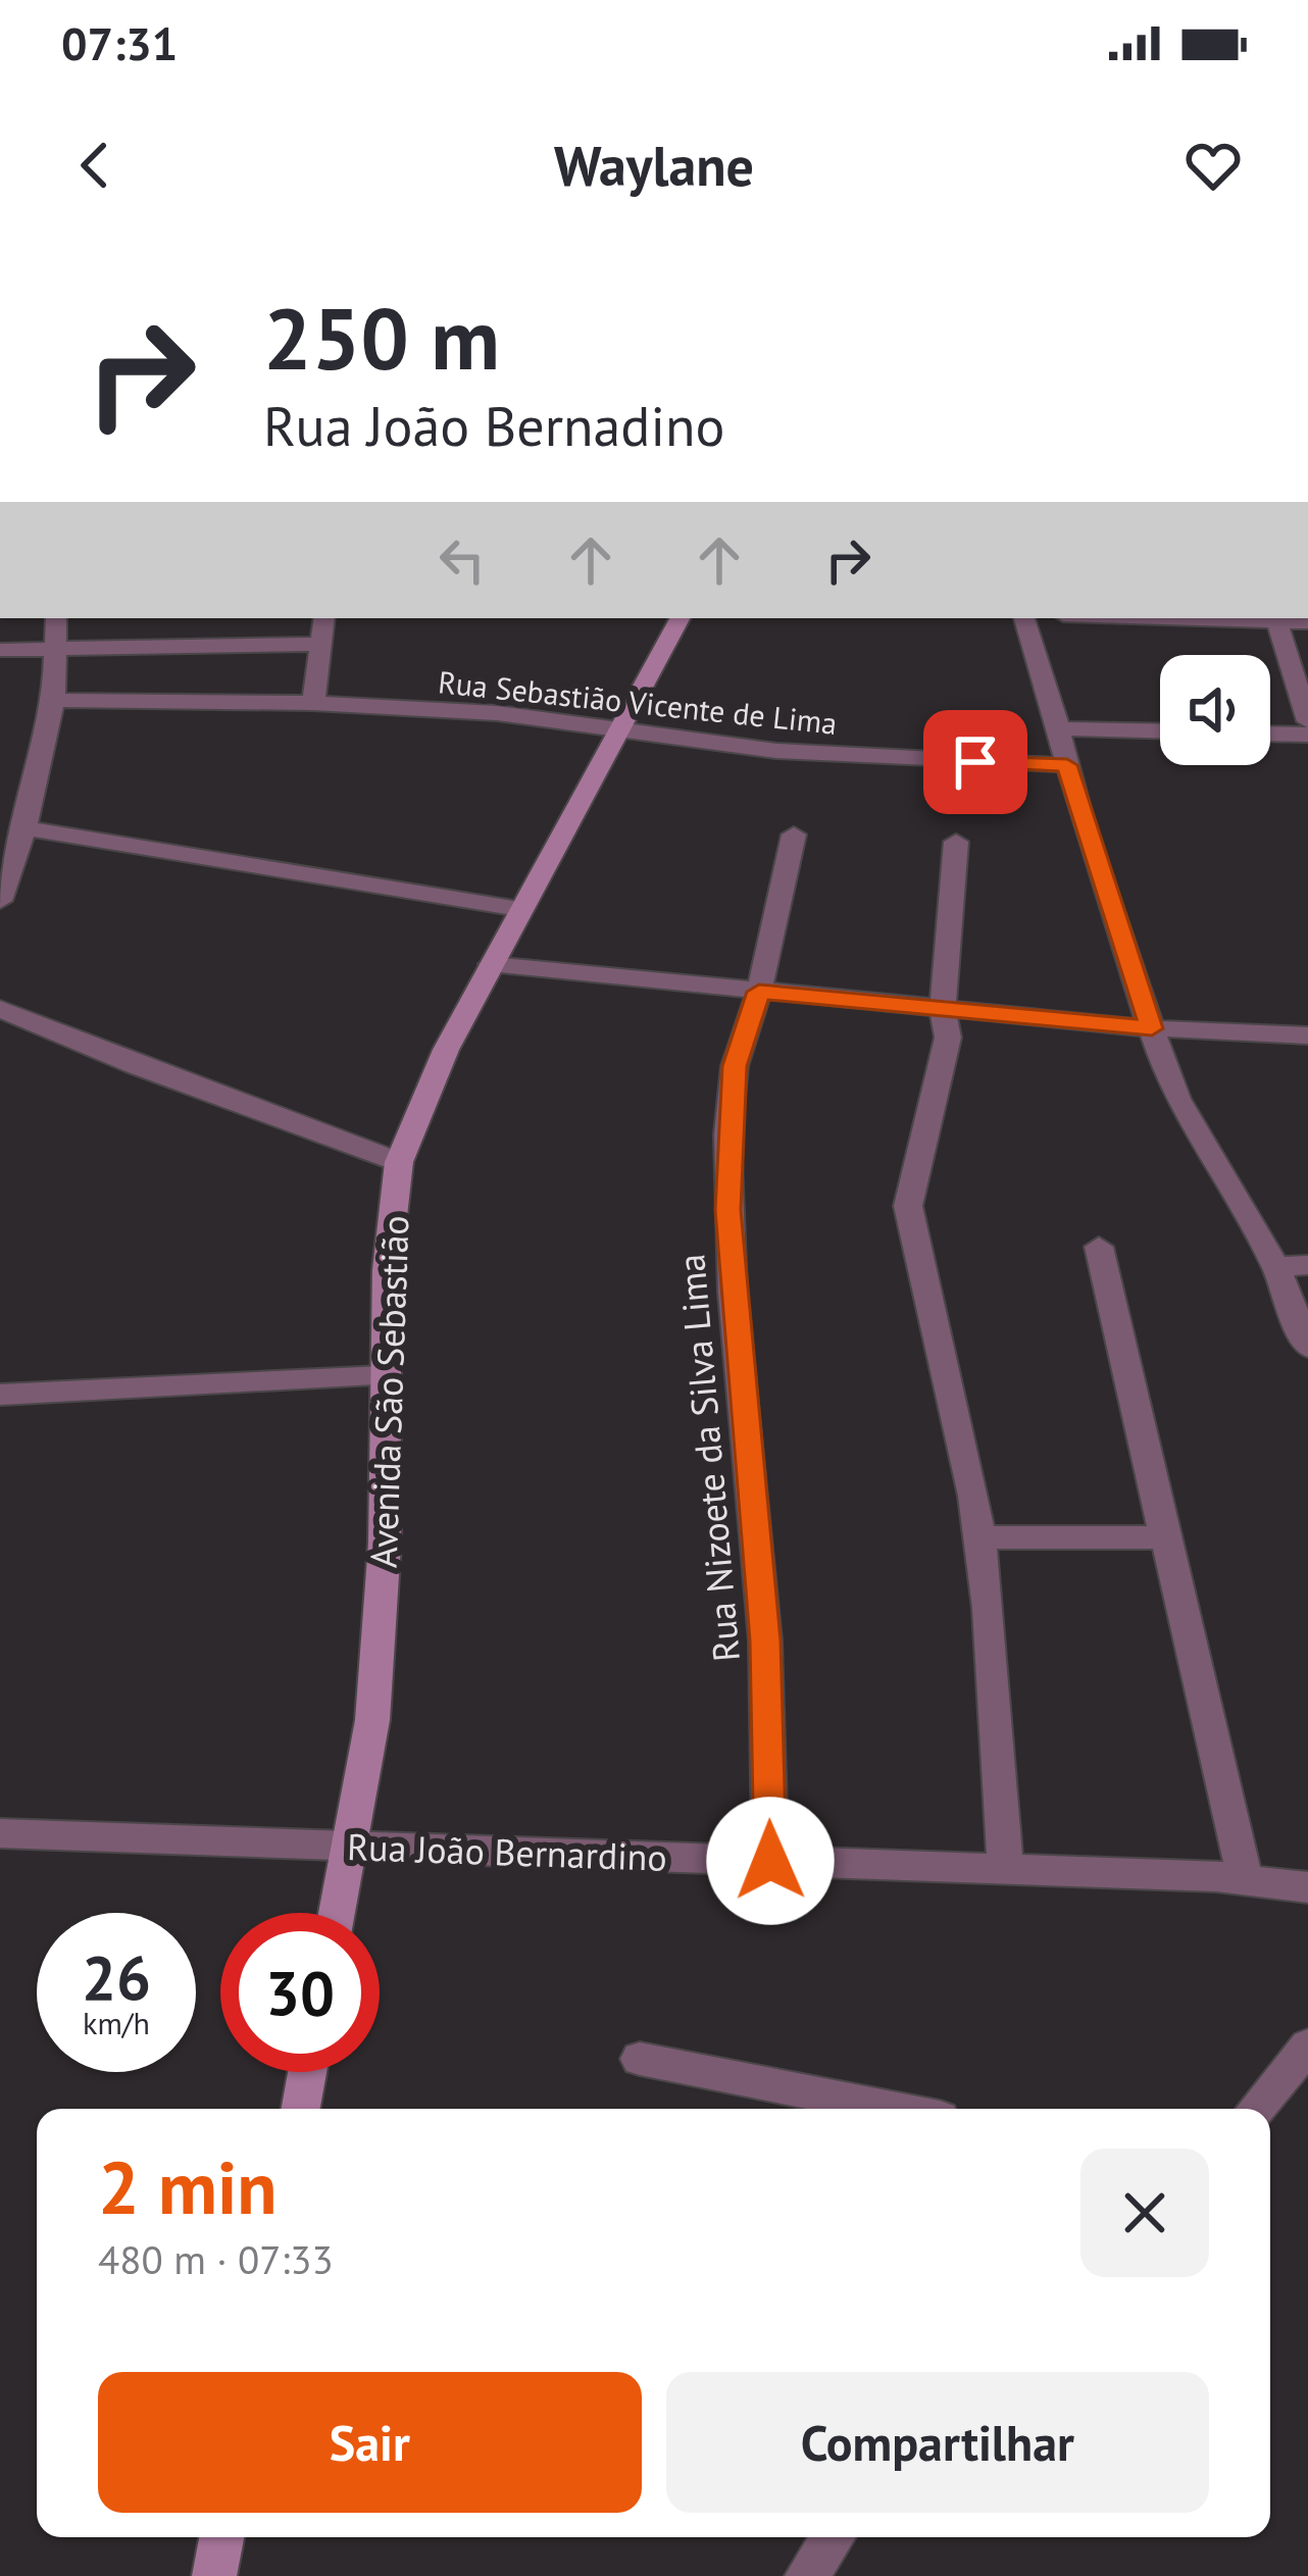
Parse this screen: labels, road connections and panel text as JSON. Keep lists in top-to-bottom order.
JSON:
{
  "streets": {
    "main road": ["Avenida São Sebastião"],
    "street": ["Rua Sebastião Vicente de Lima", "Rua Nizoete da Silva Lima", "Rua João Bernardino"]
  },
  "crossings": [
    ["Rua Sebastião Vicente de Lima", "Avenida São Sebastião"],
    ["Avenida São Sebastião", "Rua João Bernardino"],
    ["Rua Nizoete da Silva Lima", "Rua João Bernardino"]
  ],
  "page": {
    "status": "07:31",
    "header": "Waylane",
    "turn": ["250 m", "Rua João Bernadino"],
    "speed": "26 km/h",
    "limit": "30",
    "heading": ["2 min", "480 m · 07:33"],
    "buttons": ["Sair", "Compartilhar"]
  }
}
